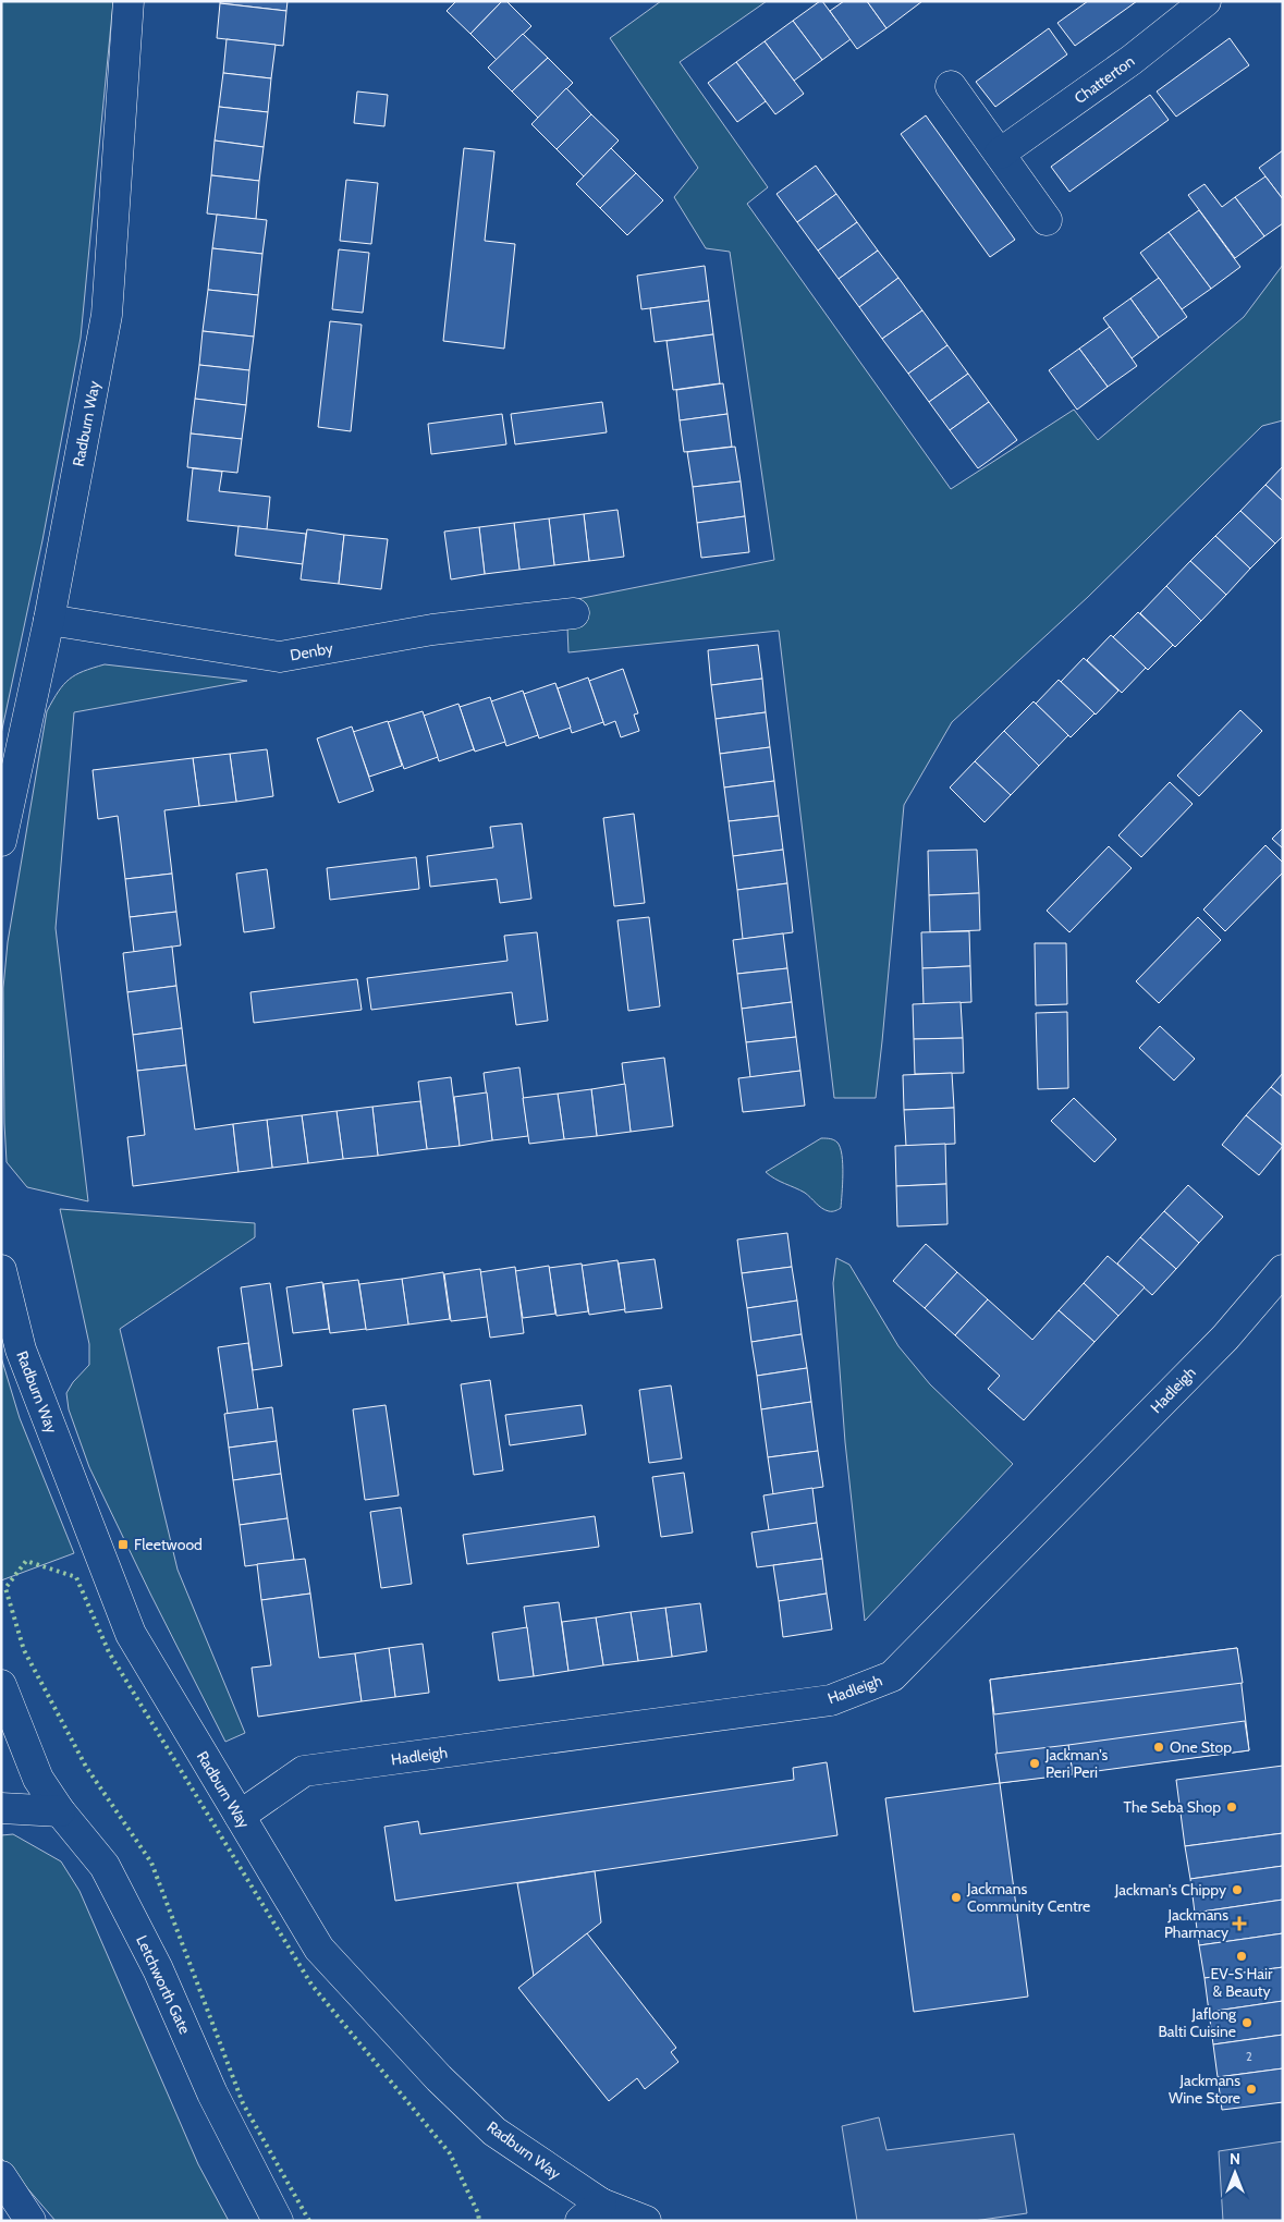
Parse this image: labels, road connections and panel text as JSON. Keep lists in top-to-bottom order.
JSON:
{
  "streets": {
    "street": [
      "Chatterton",
      "Radburn Way",
      "Denby",
      "Hadleigh",
      "Letchworth Gate"
    ]
  },
  "crossings": [
    ["Radburn Way", "Denby"],
    ["Radburn Way", "Hadleigh"]
  ],
  "places": {
    "transit": ["Fleetwood"],
    "other": [
      "One Stop",
      "Jackman's Peri Peri",
      "The Seba Shop",
      "Jackman's Chippy",
      "Jackmans Community Centre",
      "EV-S Hair & Beauty",
      "Jaflong Balti Cuisine",
      "Jackmans Wine Store"
    ],
    "health": ["Jackmans Pharmacy"]
  },
  "house_numbers": ["2"],
  "north": "top"
}
